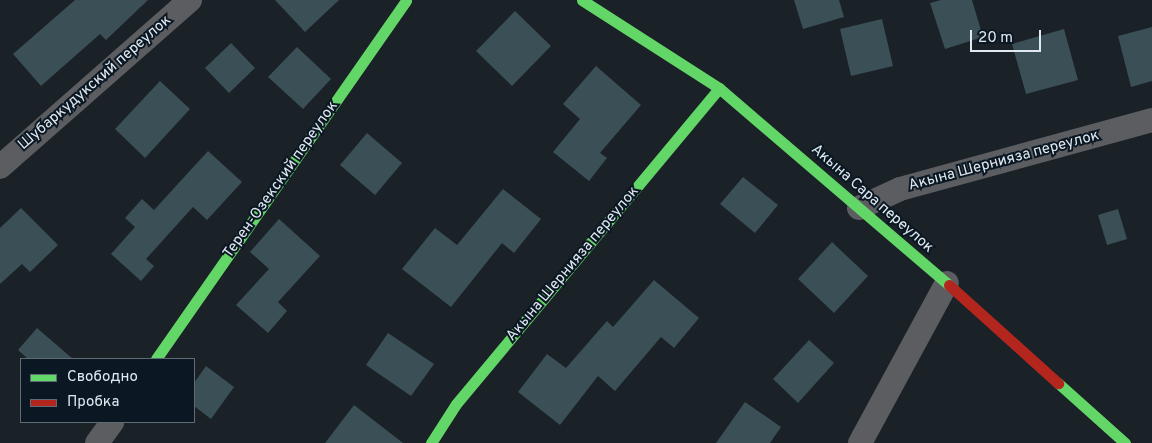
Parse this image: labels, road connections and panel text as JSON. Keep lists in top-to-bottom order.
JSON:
{
  "streets": {
    "street": [
      "Шубаркудукский переулок",
      "Акына Шернияза переулок",
      "Терен-Озекский переулок",
      "Акына Сара переулок"
    ]
  },
  "crossings": [
    ["Акына Шернияза переулок", "Акына Сара переулок"]
  ],
  "legend": ["Свободно", "Пробка"],
  "scale_bar": "20 m"
}
